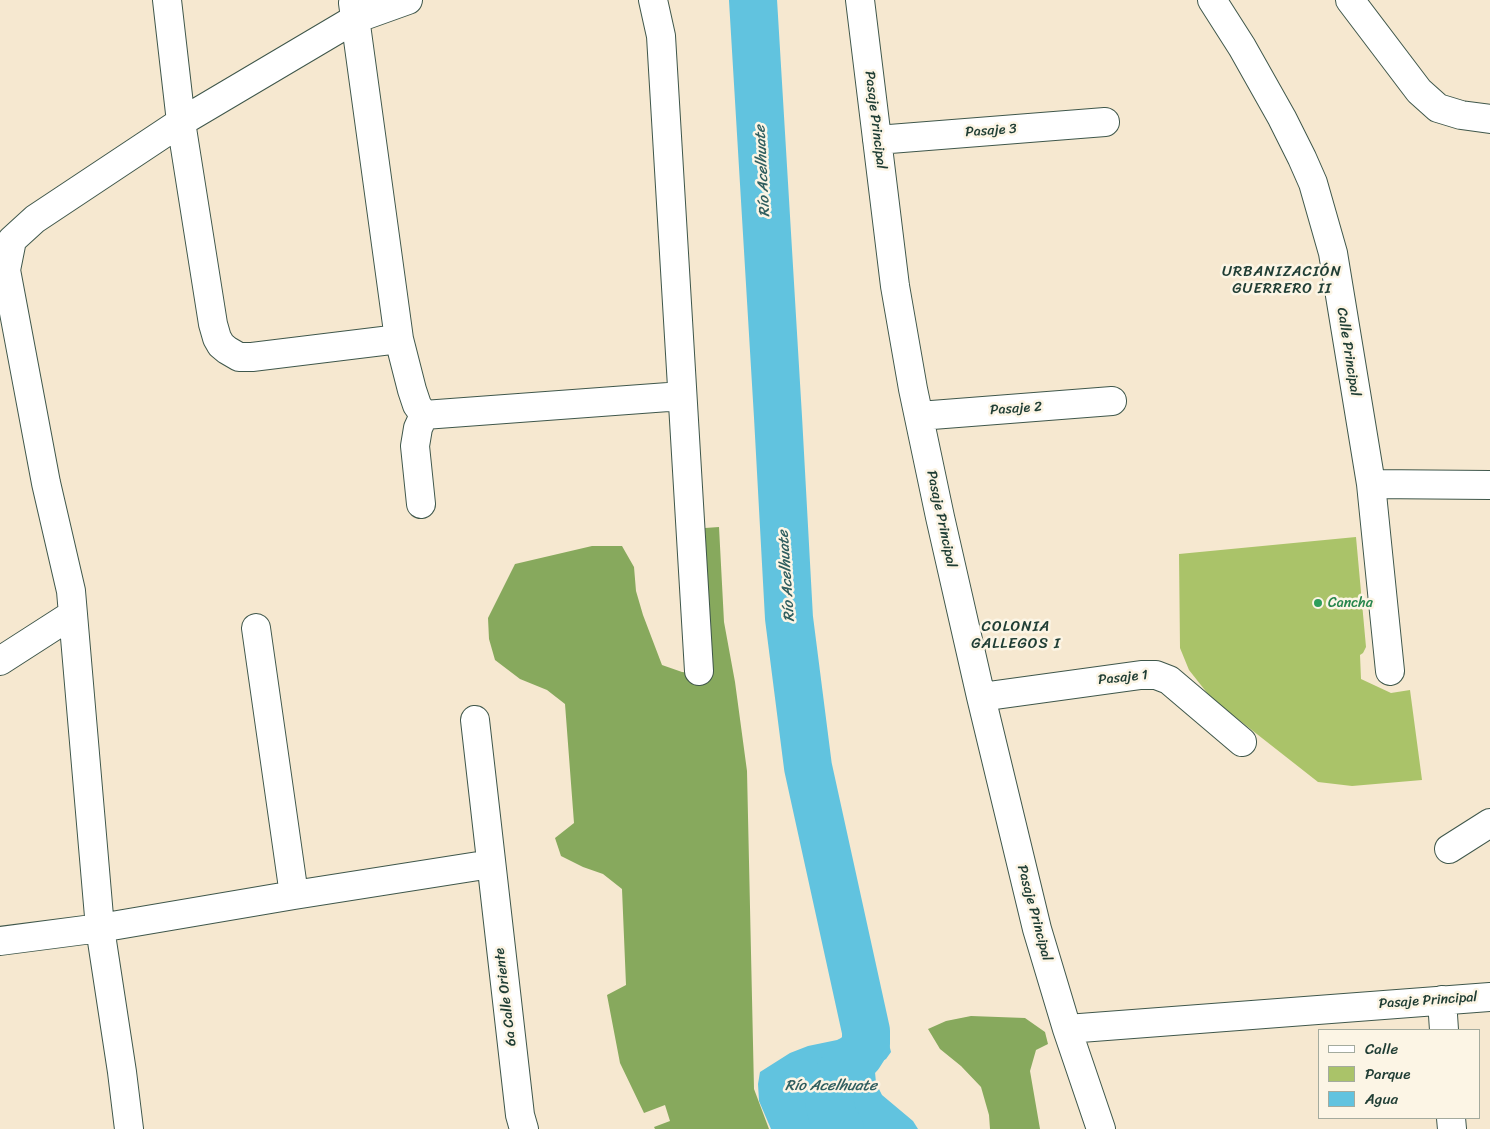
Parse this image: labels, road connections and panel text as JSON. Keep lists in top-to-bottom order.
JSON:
{
  "streets": {
    "street": [
      "Pasaje Principal",
      "Pasaje 3",
      "Calle Principal",
      "Pasaje 2",
      "Pasaje 1",
      "6a Calle Oriente"
    ]
  },
  "crossings": [
    ["Pasaje Principal", "Pasaje 3"],
    ["Pasaje Principal", "Pasaje 2"],
    ["Pasaje Principal", "Pasaje 1"]
  ],
  "districts": ["URBANIZACIÓN GUERRERO II", "COLONIA GALLEGOS I"],
  "water": ["Río Acelhuate"],
  "places": ["Cancha"],
  "legend": ["Calle", "Parque", "Agua"]
}
